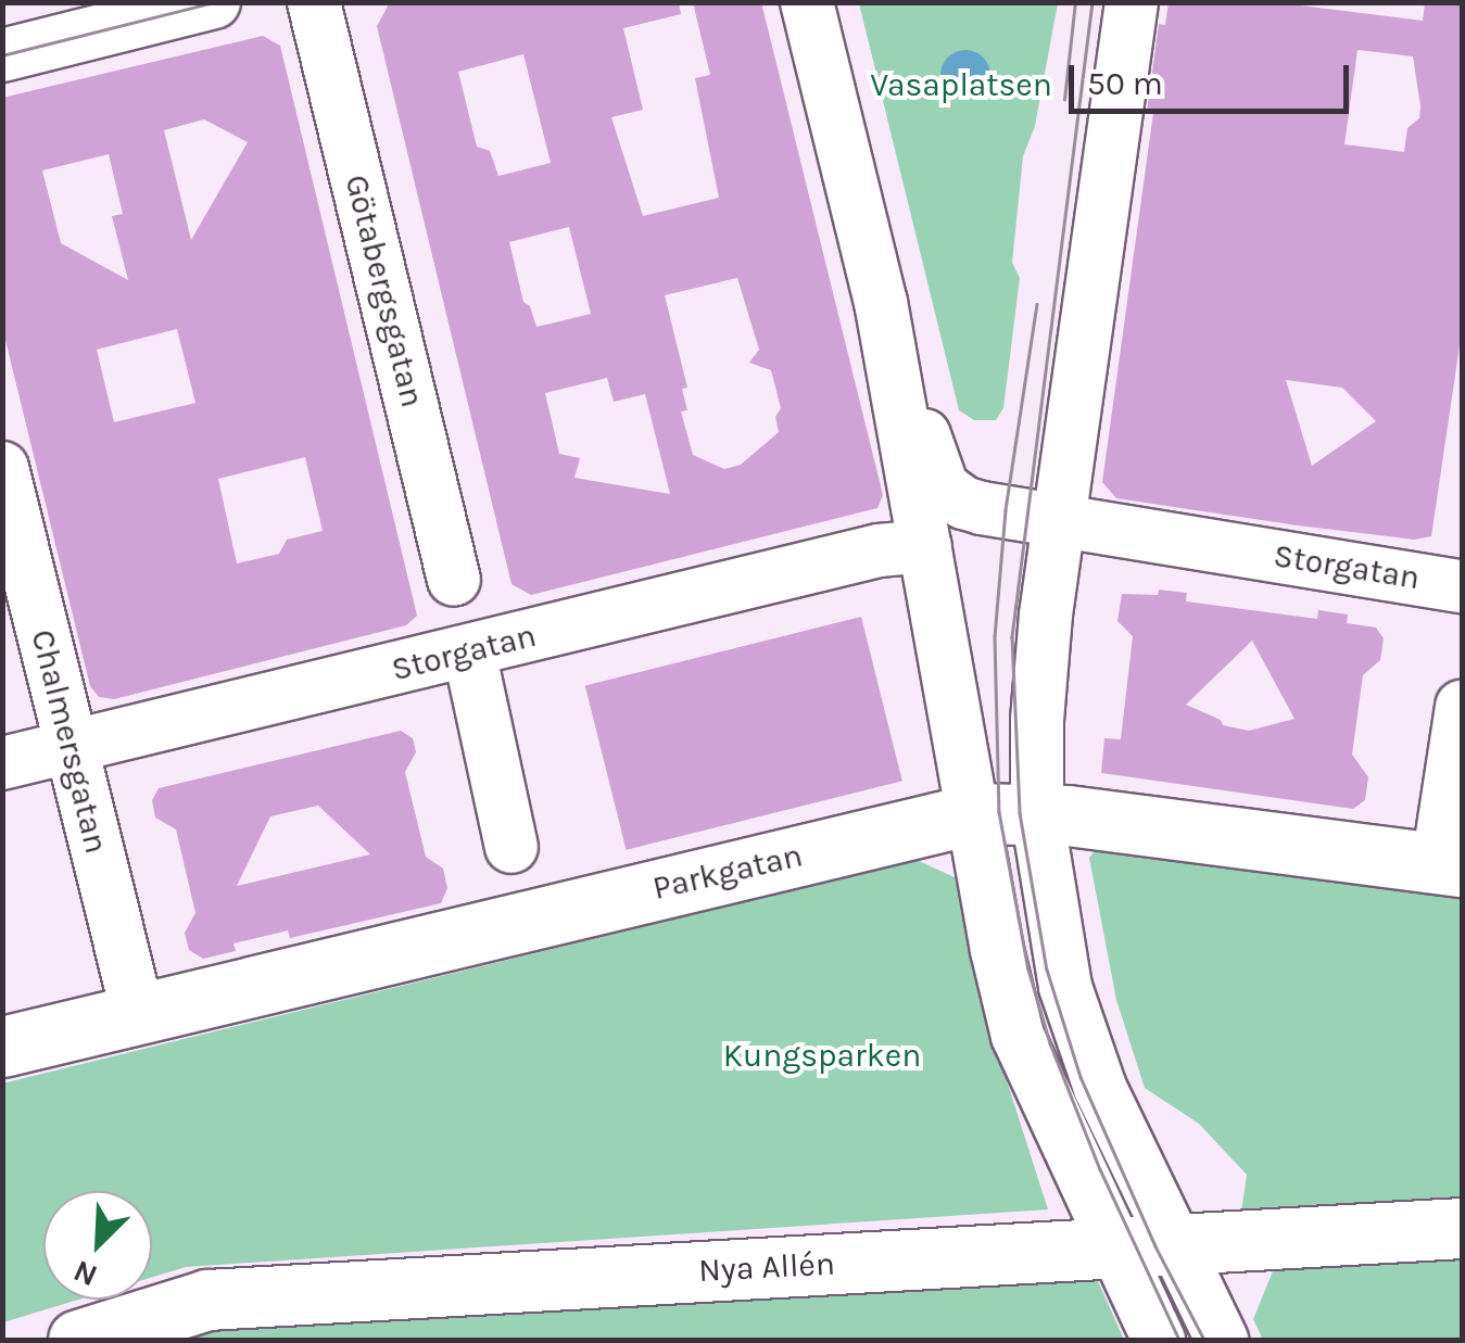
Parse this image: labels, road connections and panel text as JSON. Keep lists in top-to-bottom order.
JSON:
{
  "streets": {
    "main road": ["Parkgatan", "Nya Allén"],
    "street": ["Götabergsgatan", "Storgatan", "Chalmersgatan"]
  },
  "crossings": [
    ["Storgatan", "Chalmersgatan"],
    ["Chalmersgatan", "Parkgatan"]
  ],
  "parks": ["Vasaplatsen", "Kungsparken"],
  "scale_bar": "50 m",
  "north": "bottom left"
}
